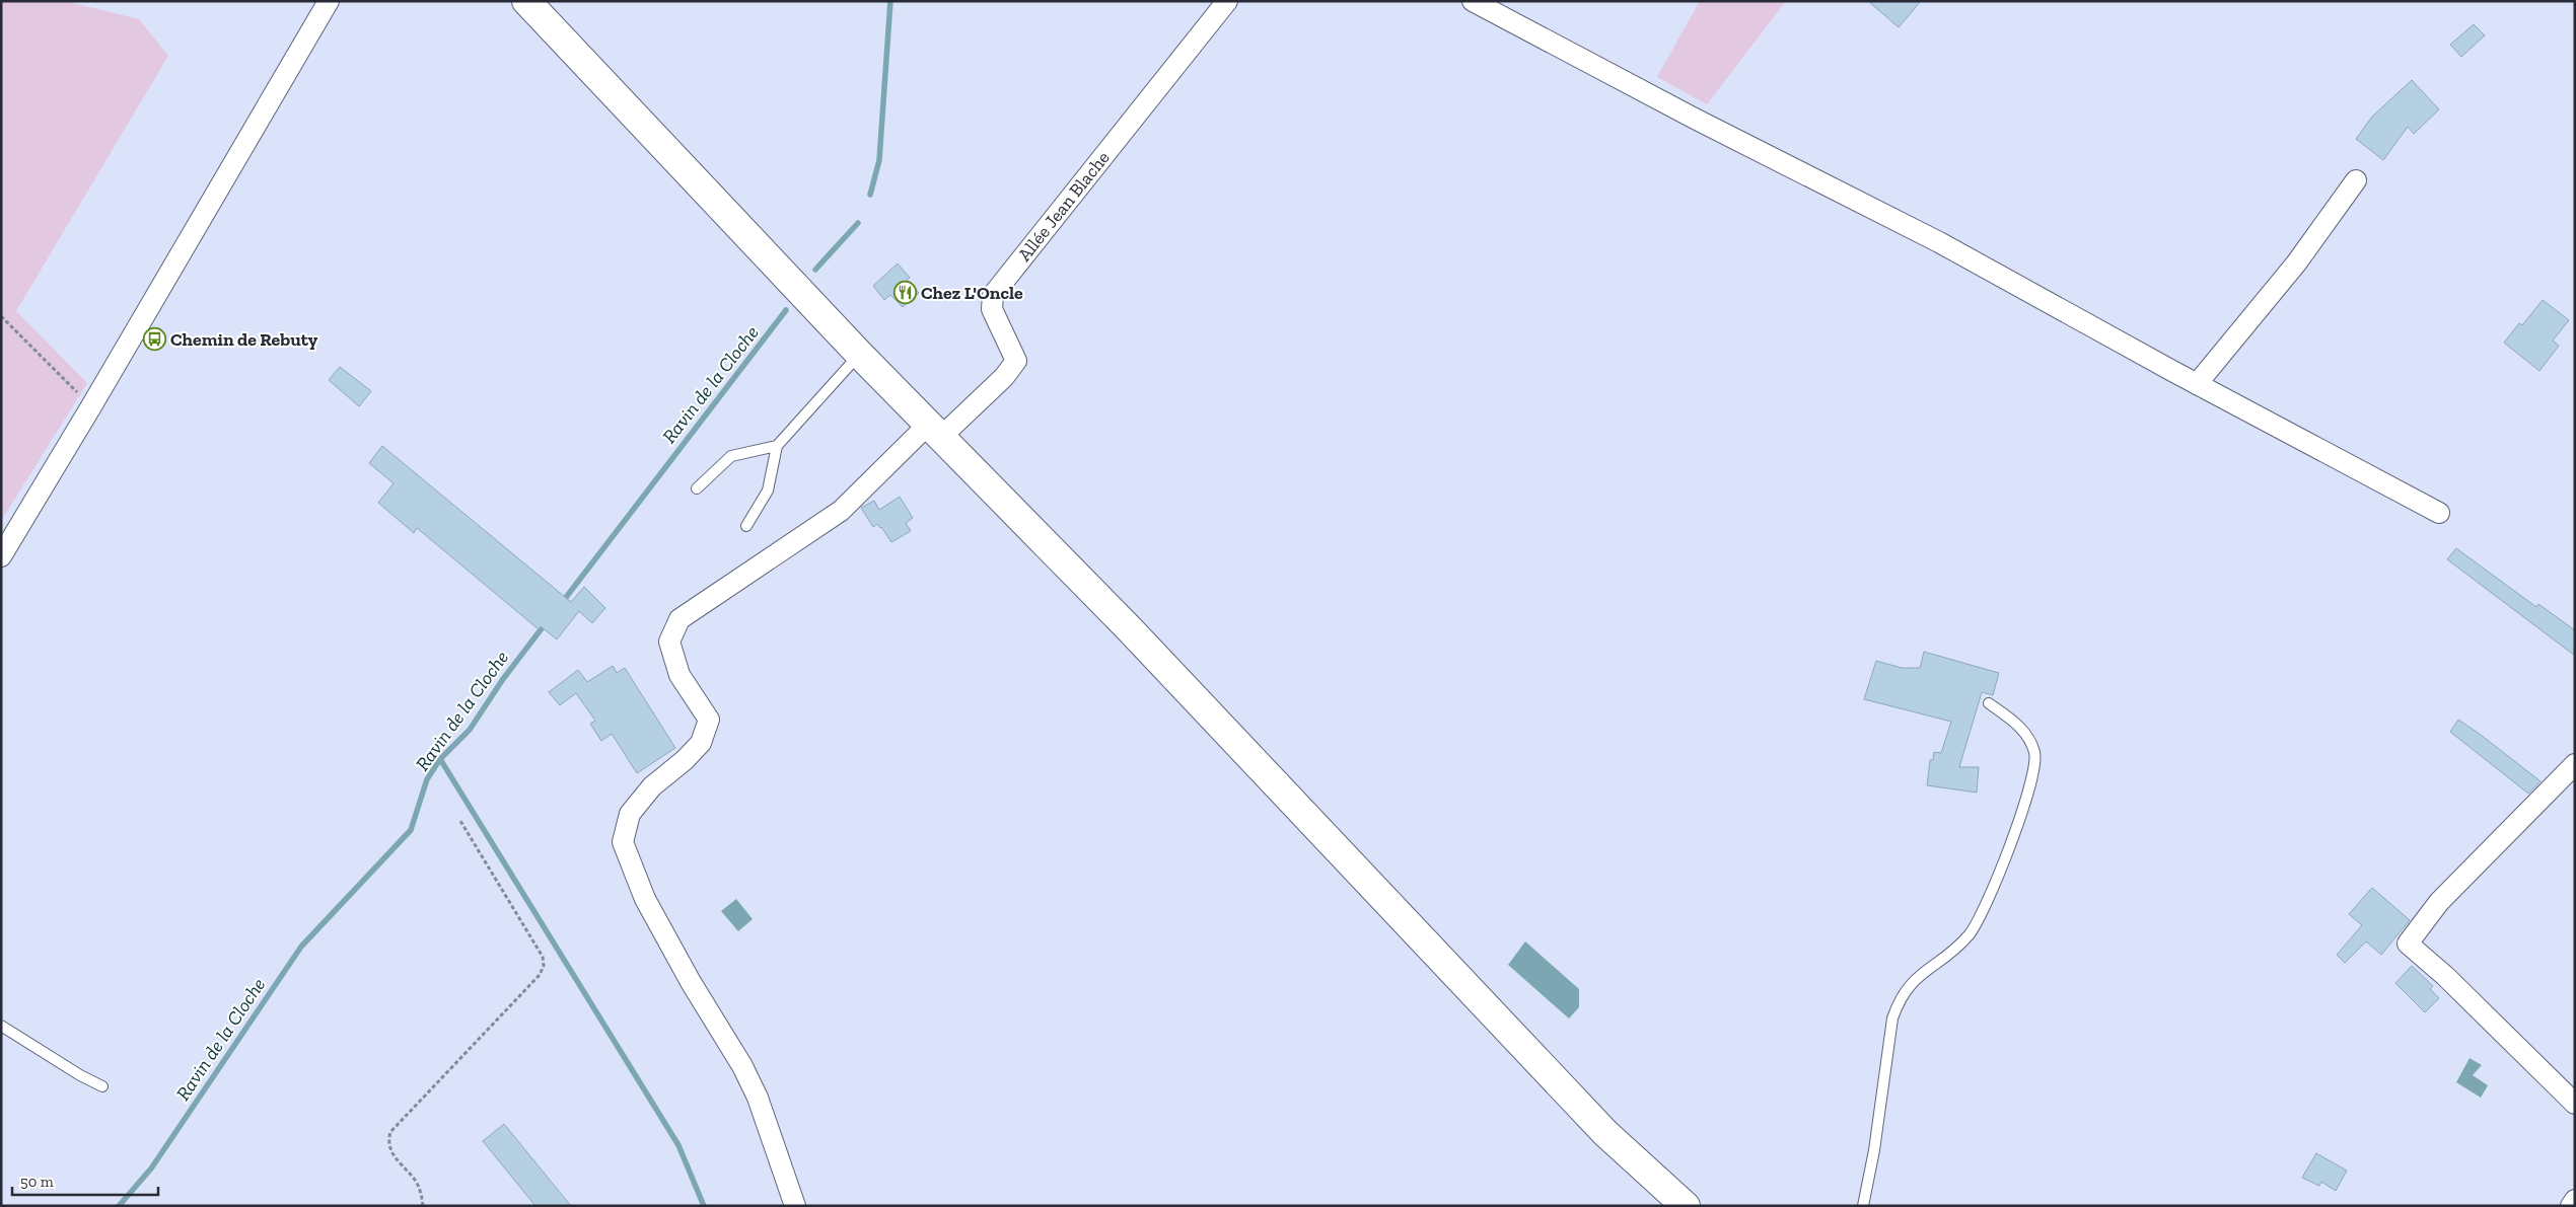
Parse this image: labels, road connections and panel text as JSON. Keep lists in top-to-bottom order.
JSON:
{
  "streets": {
    "street": ["Allée Jean Blache"]
  },
  "water": ["Ravin de la Cloche"],
  "places": {
    "restaurant": ["Chez L'Oncle"],
    "bus stop": ["Chemin de Rebuty"]
  },
  "scale_bar": "50 m"
}
